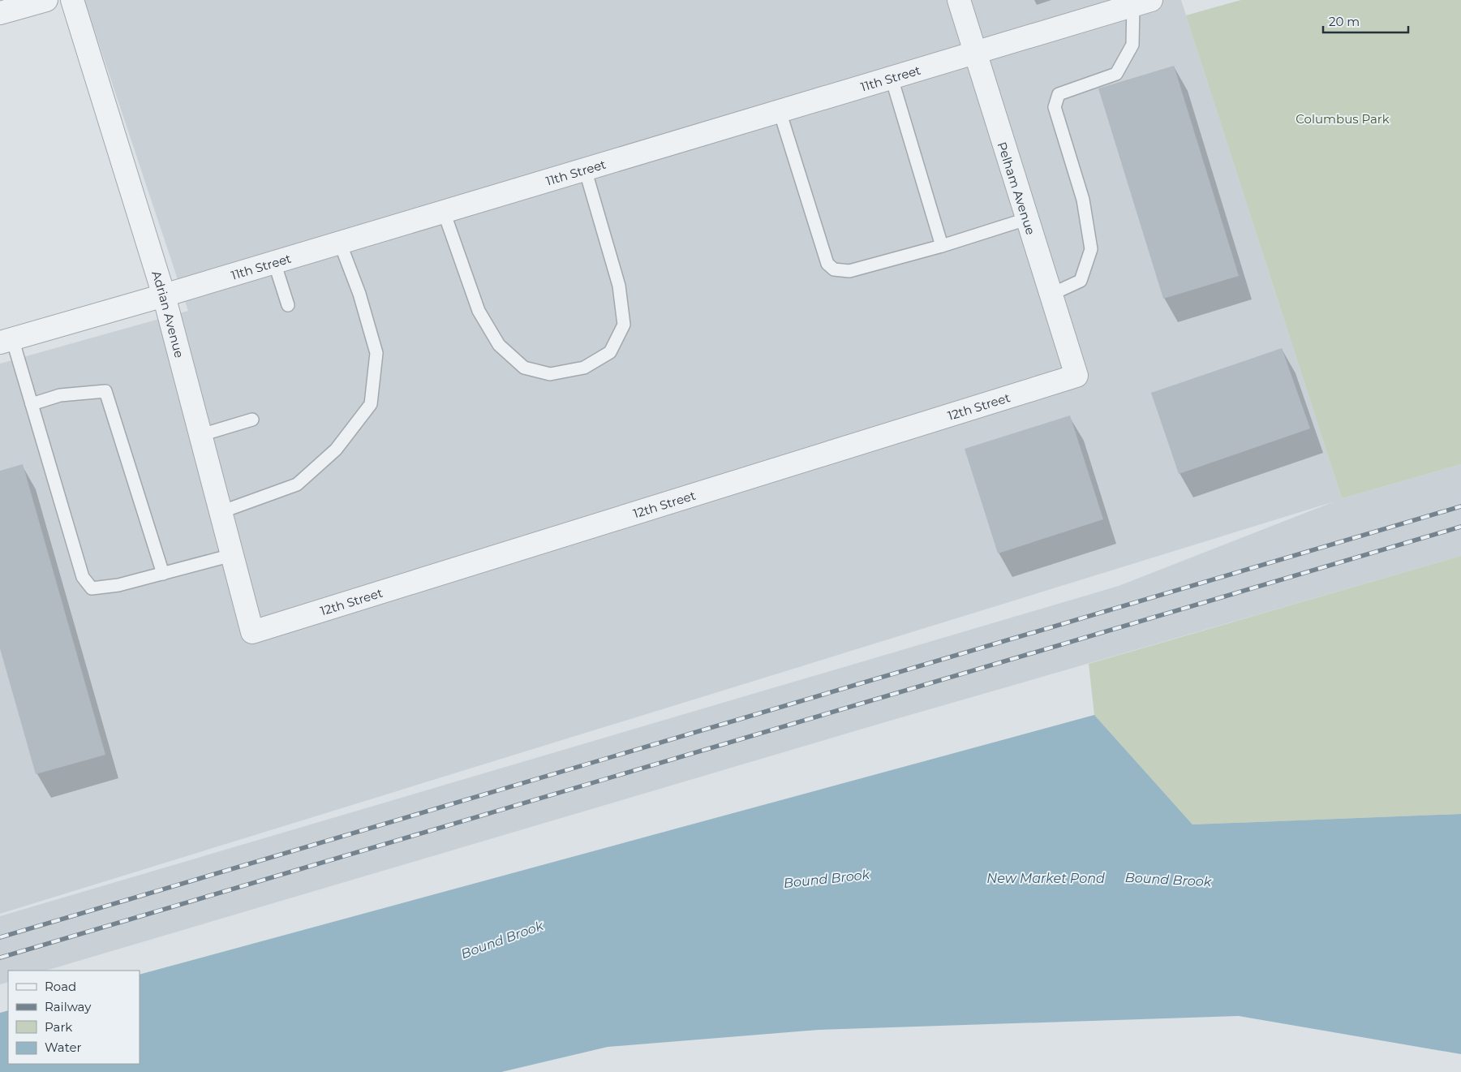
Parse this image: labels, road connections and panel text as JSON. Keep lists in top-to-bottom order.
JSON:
{
  "streets": {
    "street": [
      "11th Street",
      "Pelham Avenue",
      "Adrian Avenue",
      "12th Street"
    ]
  },
  "crossings": [
    ["11th Street", "Pelham Avenue"],
    ["11th Street", "Adrian Avenue"],
    ["Pelham Avenue", "12th Street"],
    ["Adrian Avenue", "12th Street"]
  ],
  "water": ["New Market Pond", "Bound Brook"],
  "parks": ["Columbus Park"],
  "legend": [
    "Road",
    "Railway",
    "Park",
    "Water"
  ],
  "scale_bar": "20 m"
}
